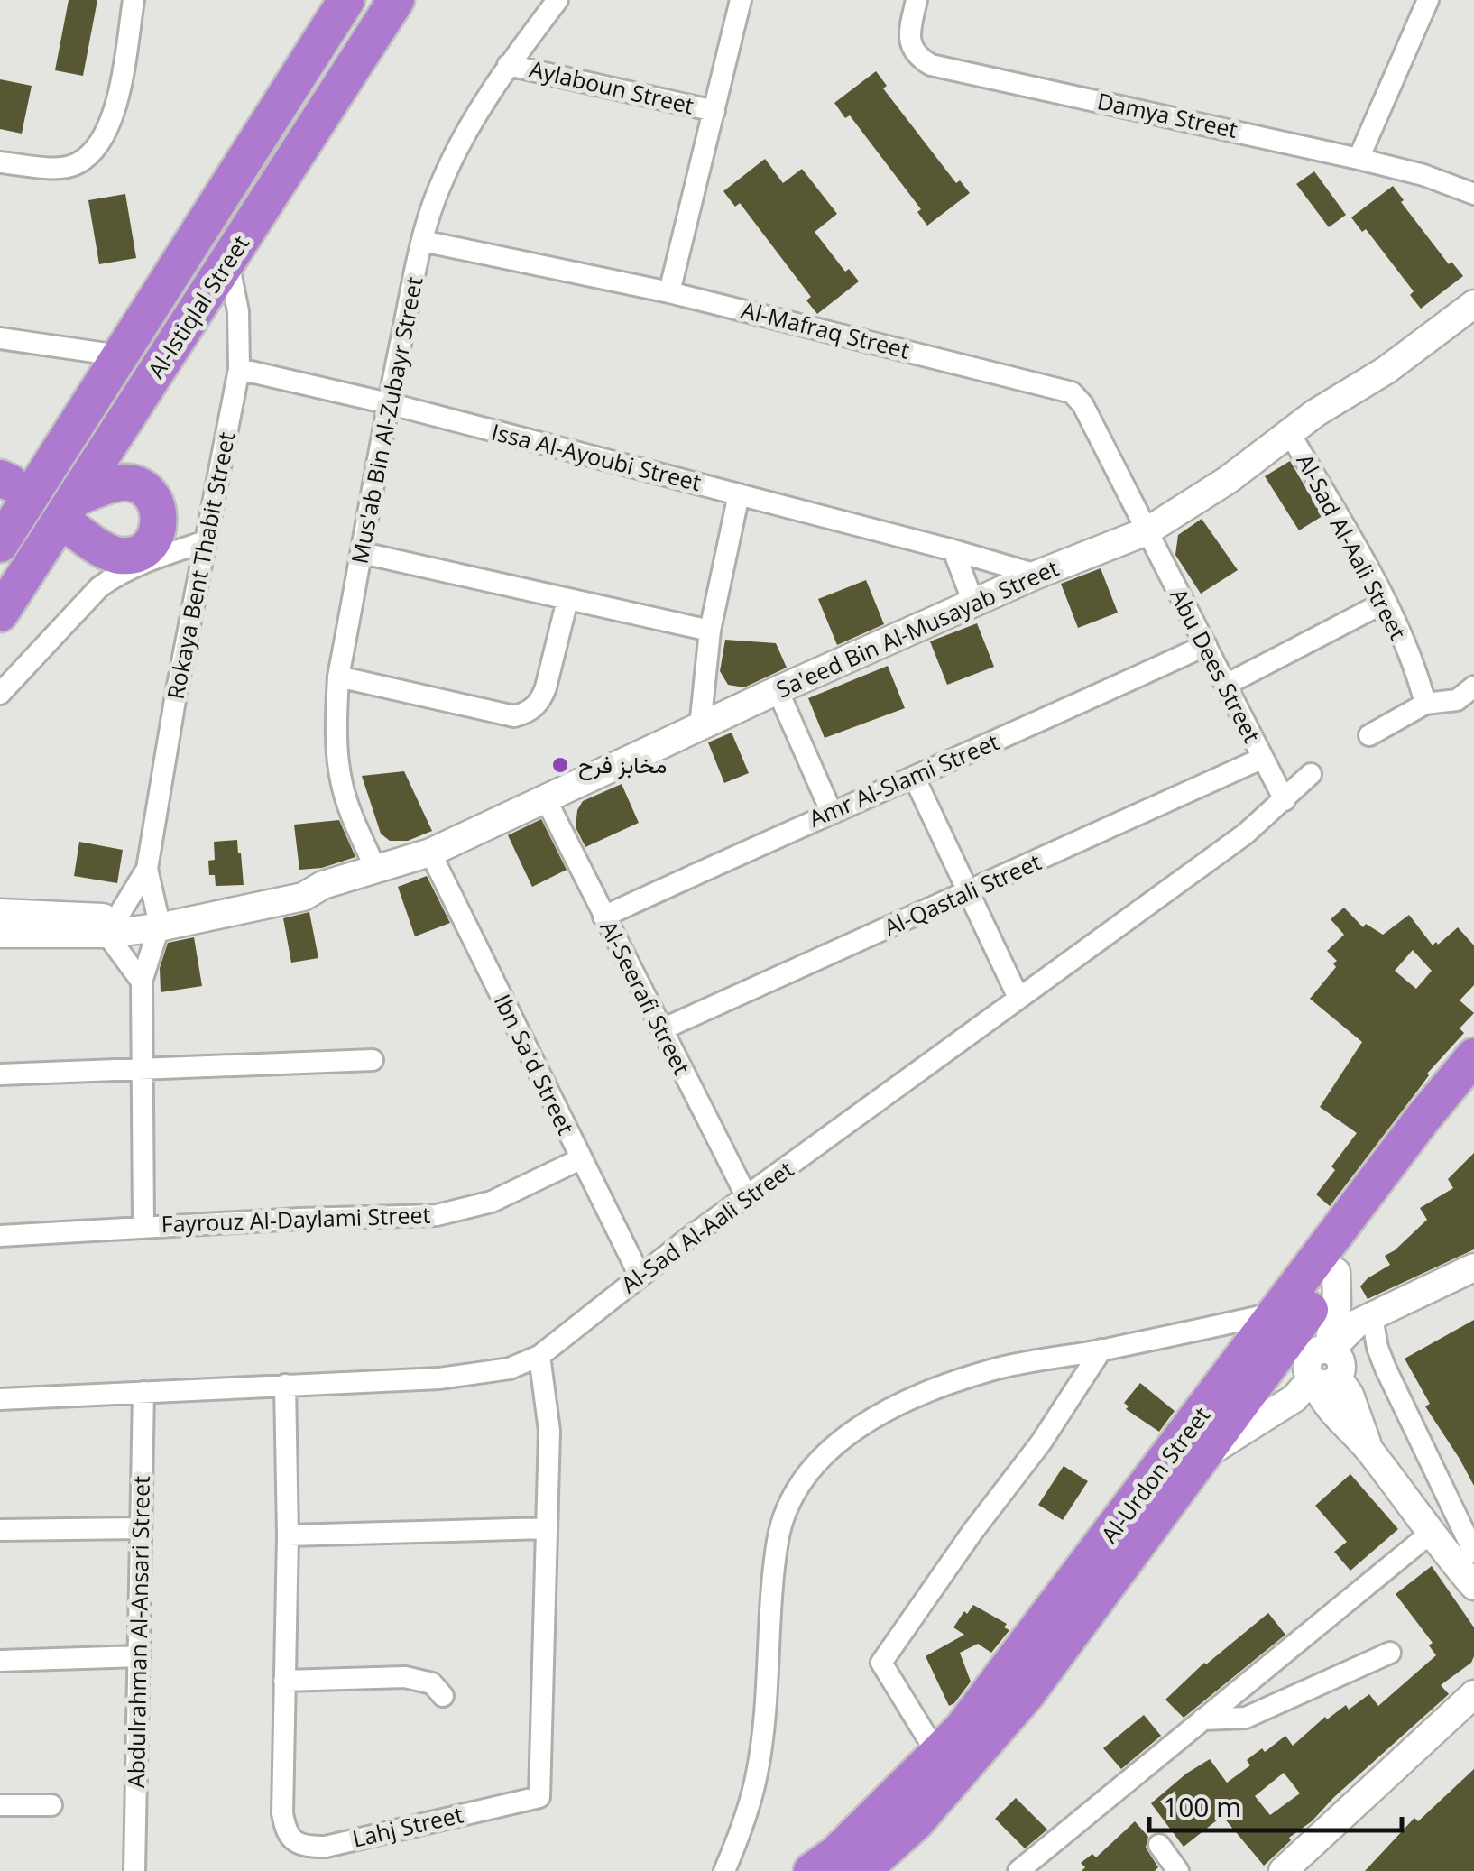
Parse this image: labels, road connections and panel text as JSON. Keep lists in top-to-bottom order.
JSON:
{
  "streets": {
    "highway": ["Al-Istiqlal Street", "Al-Urdon Street"],
    "street": [
      "Aylaboun Street",
      "Damya Street",
      "Al-Mafraq Street",
      "Mus'ab Bin Al-Zubayr Street",
      "Issa Al-Ayoubi Street",
      "Al-Sad Al-Aali Street",
      "Rokaya Bent Thabit Street",
      "Sa'eed Bin Al-Musayab Street",
      "Abu Dees Street",
      "Amr Al-Slami Street",
      "Al-Qastali Street",
      "Al-Seerafi Street",
      "Ibn Sa'd Street",
      "Fayrouz Al-Daylami Street",
      "Abdulrahman Al-Ansari Street",
      "Lahj Street"
    ]
  },
  "crossings": [
    ["Aylaboun Street", "Mus'ab Bin Al-Zubayr Street"],
    ["Al-Istiqlal Street", "Rokaya Bent Thabit Street"],
    ["Al-Mafraq Street", "Mus'ab Bin Al-Zubayr Street"],
    ["Al-Mafraq Street", "Sa'eed Bin Al-Musayab Street"],
    ["Al-Mafraq Street", "Abu Dees Street"],
    ["Mus'ab Bin Al-Zubayr Street", "Issa Al-Ayoubi Street"],
    ["Mus'ab Bin Al-Zubayr Street", "Sa'eed Bin Al-Musayab Street"],
    ["Issa Al-Ayoubi Street", "Rokaya Bent Thabit Street"],
    ["Issa Al-Ayoubi Street", "Sa'eed Bin Al-Musayab Street"],
    ["Al-Sad Al-Aali Street", "Sa'eed Bin Al-Musayab Street"],
    ["Al-Sad Al-Aali Street", "Abu Dees Street"],
    ["Al-Sad Al-Aali Street", "Al-Seerafi Street"],
    ["Al-Sad Al-Aali Street", "Ibn Sa'd Street"],
    ["Al-Sad Al-Aali Street", "Abdulrahman Al-Ansari Street"],
    ["Al-Sad Al-Aali Street", "Lahj Street"],
    ["Rokaya Bent Thabit Street", "Sa'eed Bin Al-Musayab Street"],
    ["Sa'eed Bin Al-Musayab Street", "Abu Dees Street"],
    ["Sa'eed Bin Al-Musayab Street", "Al-Seerafi Street"],
    ["Sa'eed Bin Al-Musayab Street", "Ibn Sa'd Street"],
    ["Abu Dees Street", "Amr Al-Slami Street"],
    ["Abu Dees Street", "Al-Qastali Street"],
    ["Amr Al-Slami Street", "Al-Seerafi Street"],
    ["Al-Qastali Street", "Al-Seerafi Street"],
    ["Ibn Sa'd Street", "Fayrouz Al-Daylami Street"]
  ],
  "places": ["مخابز فرح"],
  "scale_bar": "100 m"
}
